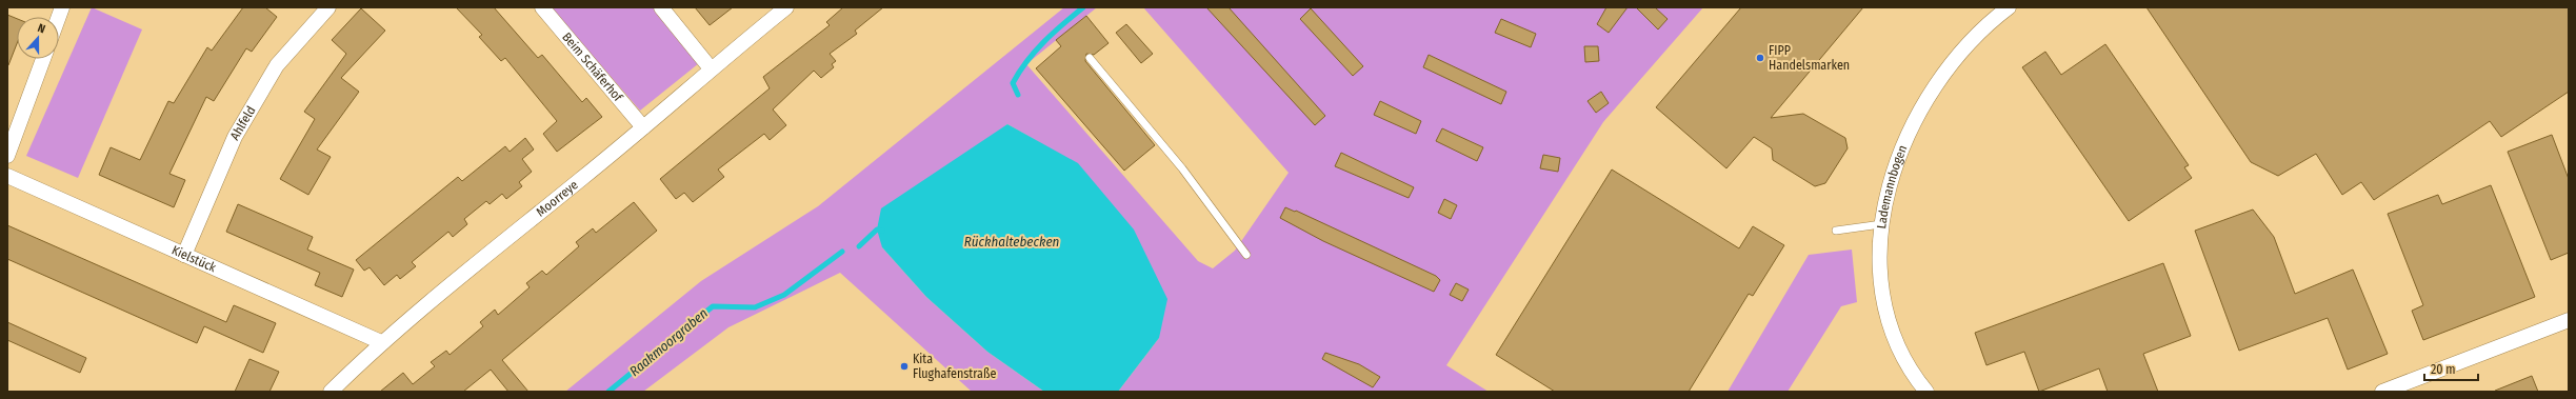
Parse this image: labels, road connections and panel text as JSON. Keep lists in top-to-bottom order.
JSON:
{
  "streets": {
    "street": [
      "Beim Schäferhof",
      "Ahlfeld",
      "Lademannbogen",
      "Moorreye",
      "Kielstück"
    ]
  },
  "crossings": [
    ["Beim Schäferhof", "Moorreye"],
    ["Ahlfeld", "Kielstück"],
    ["Moorreye", "Kielstück"]
  ],
  "water": ["Rückhaltebecken", "Raakmoorgraben"],
  "places": ["FIPP Handelsmarken", "Kita Flughafenstraße"],
  "scale_bar": "20 m",
  "north": "top"
}
